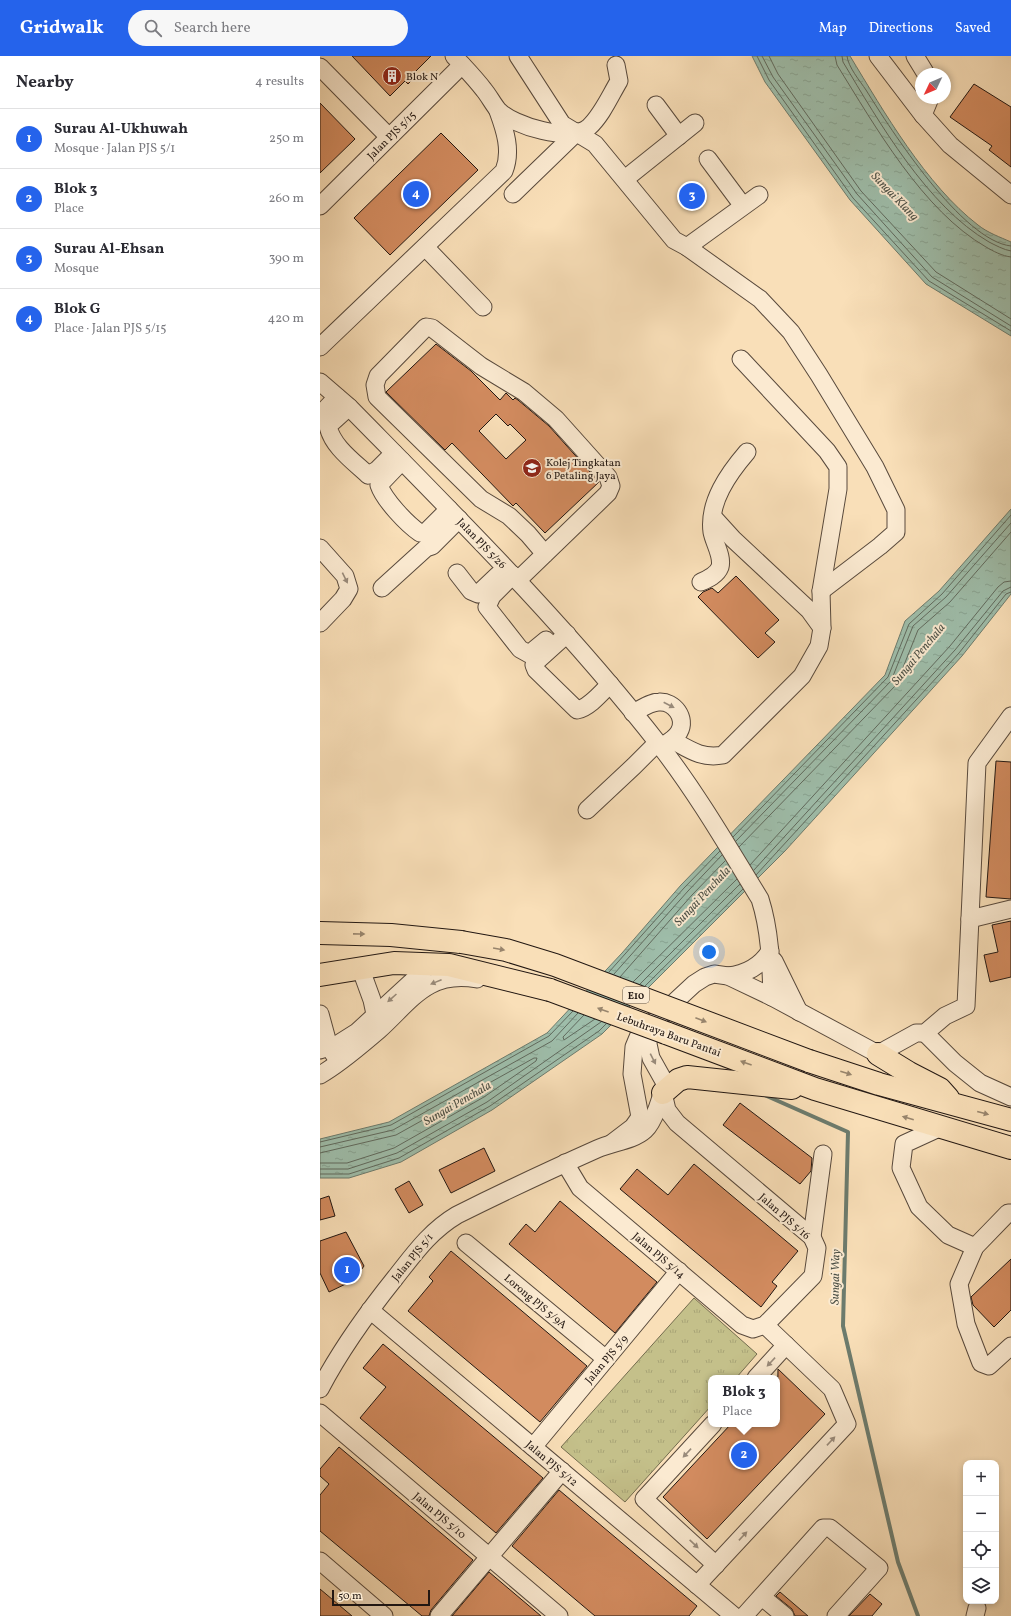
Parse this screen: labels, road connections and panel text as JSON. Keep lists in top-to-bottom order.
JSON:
{
  "streets": {
    "highway": ["E10", "Lebuhraya Baru Pantai"],
    "street": [
      "Jalan PJS 5/15",
      "Jalan PJS 5/26",
      "Jalan PJS 5/16",
      "Jalan PJS 5/14",
      "Jalan PJS 5/1",
      "Lorong PJS 5/9A",
      "Jalan PJS 5/9",
      "Jalan PJS 5/12",
      "Jalan PJS 5/10"
    ]
  },
  "crossings": [
    ["Jalan PJS 5/16", "Jalan PJS 5/14"],
    ["Jalan PJS 5/14", "Jalan PJS 5/1"],
    ["Jalan PJS 5/14", "Jalan PJS 5/9"],
    ["Jalan PJS 5/1", "Jalan PJS 5/12"],
    ["Lorong PJS 5/9A", "Jalan PJS 5/9"],
    ["Jalan PJS 5/9", "Jalan PJS 5/12"]
  ],
  "water": ["Sungai Klang", "Sungai Penchala", "Sungai Way"],
  "places": {
    "building": ["Blok N"],
    "school or university": ["Kolej Tingkatan 6 Petaling Jaya"]
  },
  "scale_bar": "50 m",
  "north": "bottom left",
  "page": {
    "header": "Gridwalk",
    "search": "Search here",
    "nav": ["Map", "Directions", "Saved"],
    "heading": ["Nearby", "4 results"],
    "list": [
      {
        "mark": "1",
        "name": "Surau Al-Ukhuwah",
        "note": "Mosque · Jalan PJS 5/1",
        "value": "250 m"
      },
      {
        "mark": "2",
        "name": "Blok 3",
        "note": "Place",
        "value": "260 m"
      },
      {
        "mark": "3",
        "name": "Surau Al-Ehsan",
        "note": "Mosque",
        "value": "390 m"
      },
      {
        "mark": "4",
        "name": "Blok G",
        "note": "Place · Jalan PJS 5/15",
        "value": "420 m"
      }
    ],
    "pins": [
      "4",
      "3",
      "1",
      "2"
    ],
    "popup": ["Blok 3", "Place"],
    "map_buttons": ["+", "−"],
    "scale": "50 m"
  }
}
